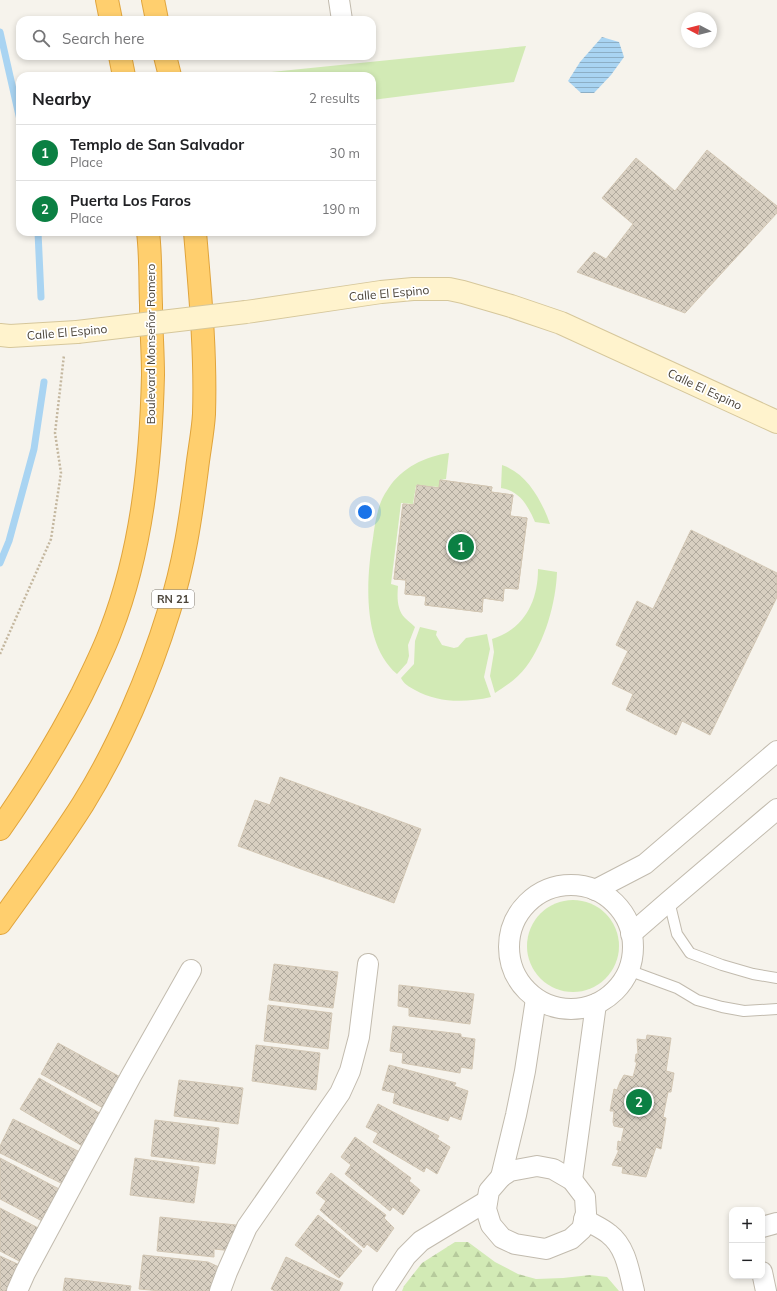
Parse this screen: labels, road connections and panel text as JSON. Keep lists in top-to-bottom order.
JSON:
{
  "streets": {
    "highway": ["Boulevard Monseñor Romero", "RN 21"],
    "street": ["Calle El Espino"]
  },
  "north": "left",
  "page": {
    "search": "Search here",
    "heading": ["Nearby", "2 results"],
    "list": [
      {
        "mark": "1",
        "name": "Templo de San Salvador",
        "note": "Place",
        "value": "30 m"
      },
      {
        "mark": "2",
        "name": "Puerta Los Faros",
        "note": "Place",
        "value": "190 m"
      }
    ],
    "pins": ["1", "2"],
    "map_buttons": ["+", "−"]
  }
}
